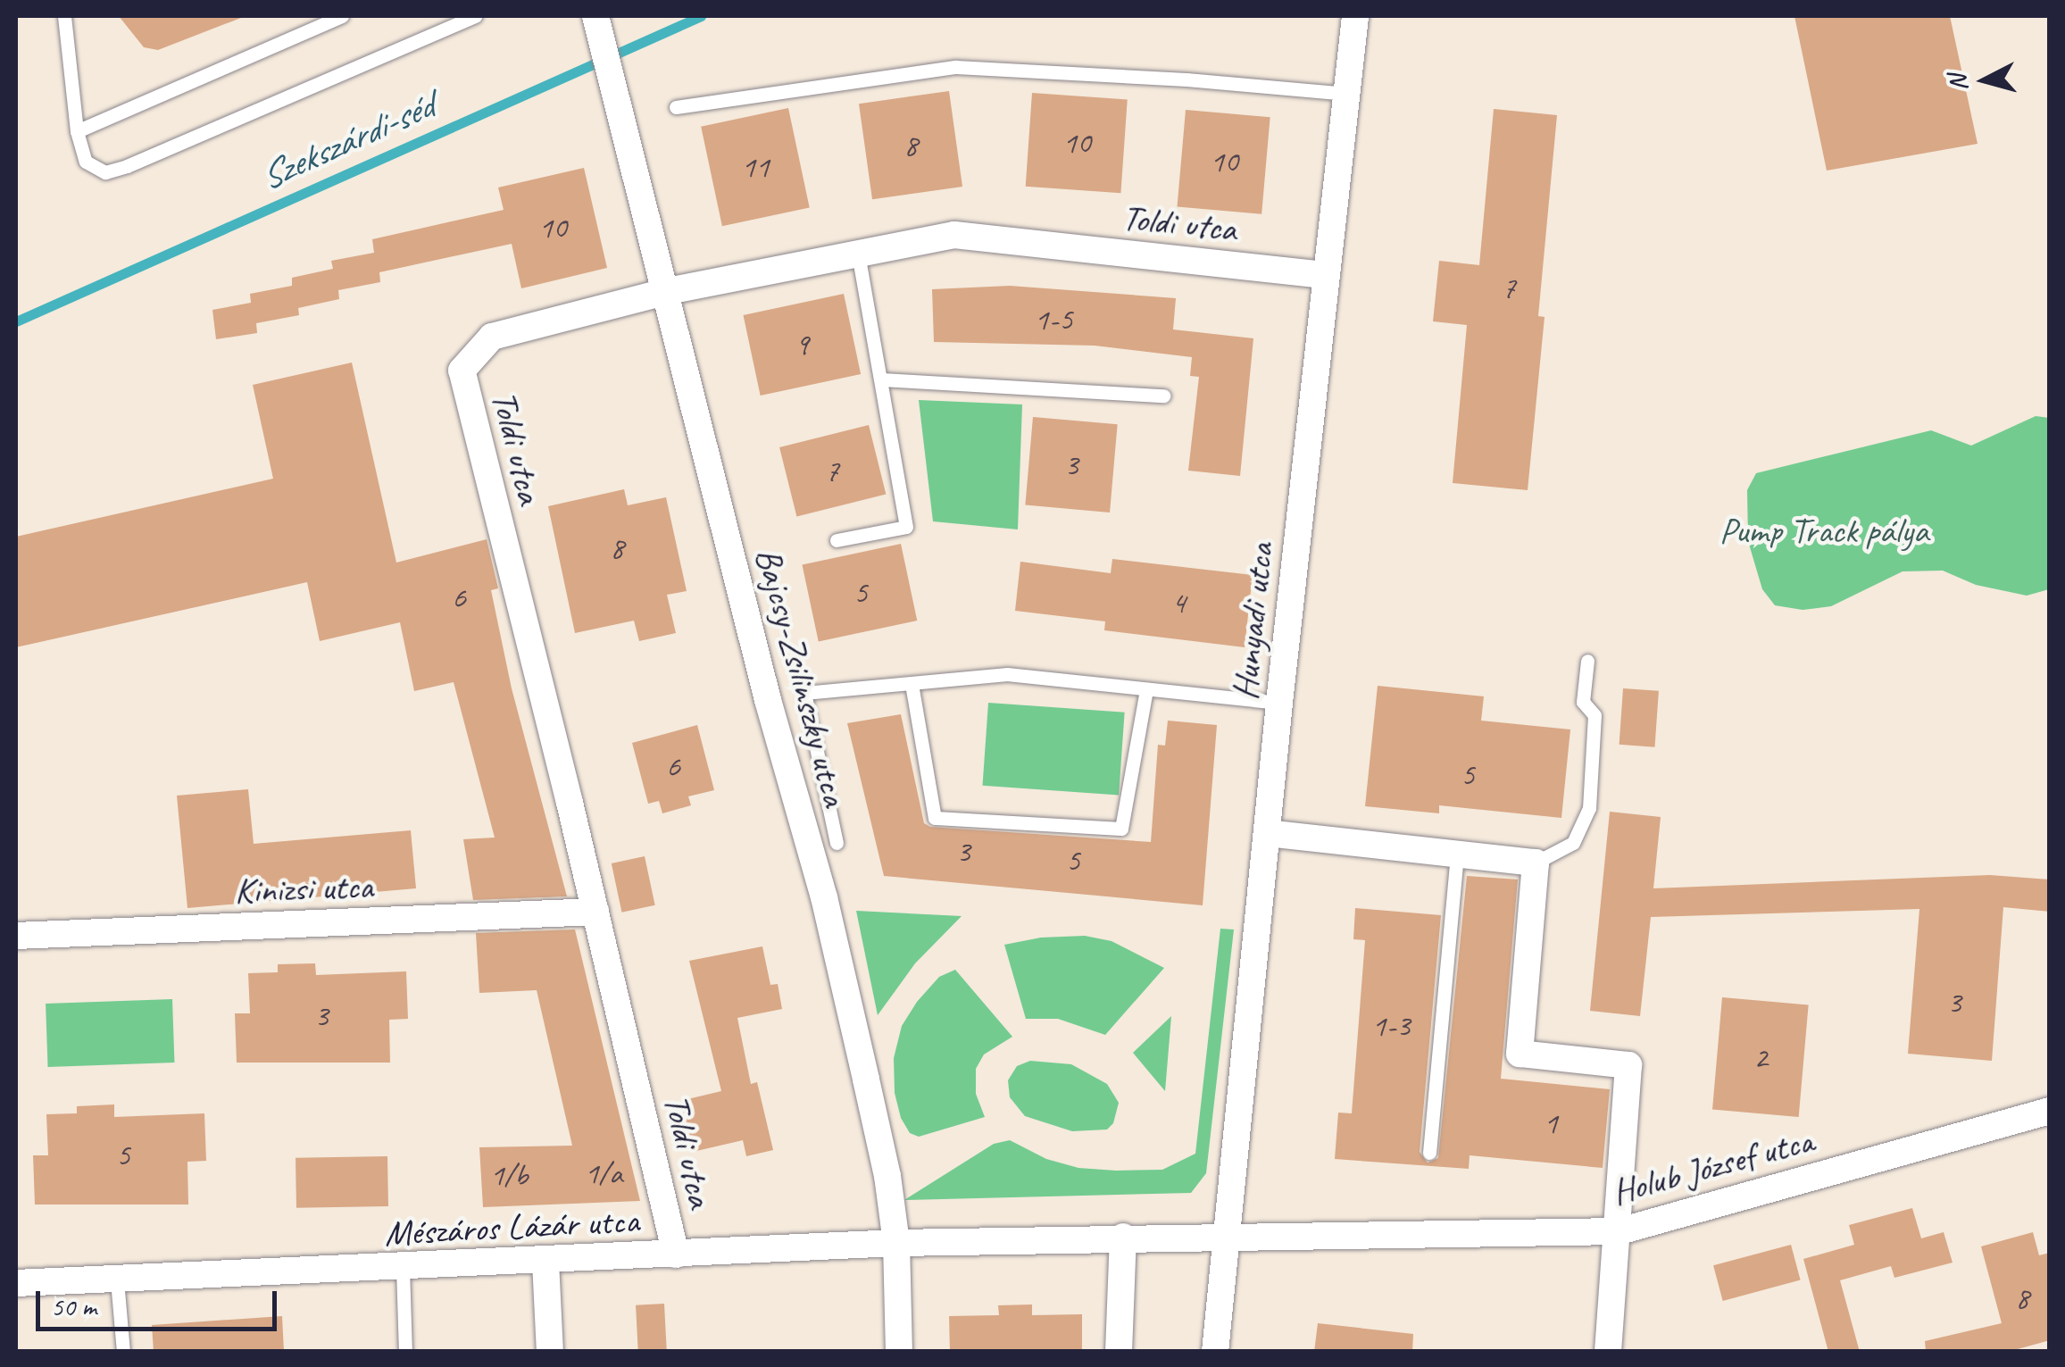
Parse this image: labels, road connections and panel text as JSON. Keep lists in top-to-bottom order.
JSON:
{
  "streets": {
    "street": [
      "Toldi utca",
      "Hunyadi utca",
      "Bajcsy-Zsilinszky utca",
      "Kinizsi utca",
      "Holub József utca",
      "Mészáros Lázár utca"
    ]
  },
  "crossings": [
    ["Toldi utca", "Hunyadi utca"],
    ["Toldi utca", "Bajcsy-Zsilinszky utca"],
    ["Toldi utca", "Kinizsi utca"],
    ["Toldi utca", "Mészáros Lázár utca"],
    ["Hunyadi utca", "Holub József utca"],
    ["Hunyadi utca", "Mészáros Lázár utca"],
    ["Bajcsy-Zsilinszky utca", "Mészáros Lázár utca"],
    ["Holub József utca", "Mészáros Lázár utca"]
  ],
  "water": ["Szekszárdi-séd"],
  "parks": ["Pump Track pálya"],
  "house_numbers": [
    "10",
    "8",
    "10",
    "11",
    "10",
    "7",
    "1-5",
    "9",
    "3",
    "7",
    "8",
    "5",
    "6",
    "4",
    "6",
    "5",
    "3",
    "5",
    "3",
    "3",
    "1-3",
    "2",
    "1",
    "5",
    "1/a",
    "1/b",
    "8"
  ],
  "scale_bar": "50 m",
  "north": "left"
}
